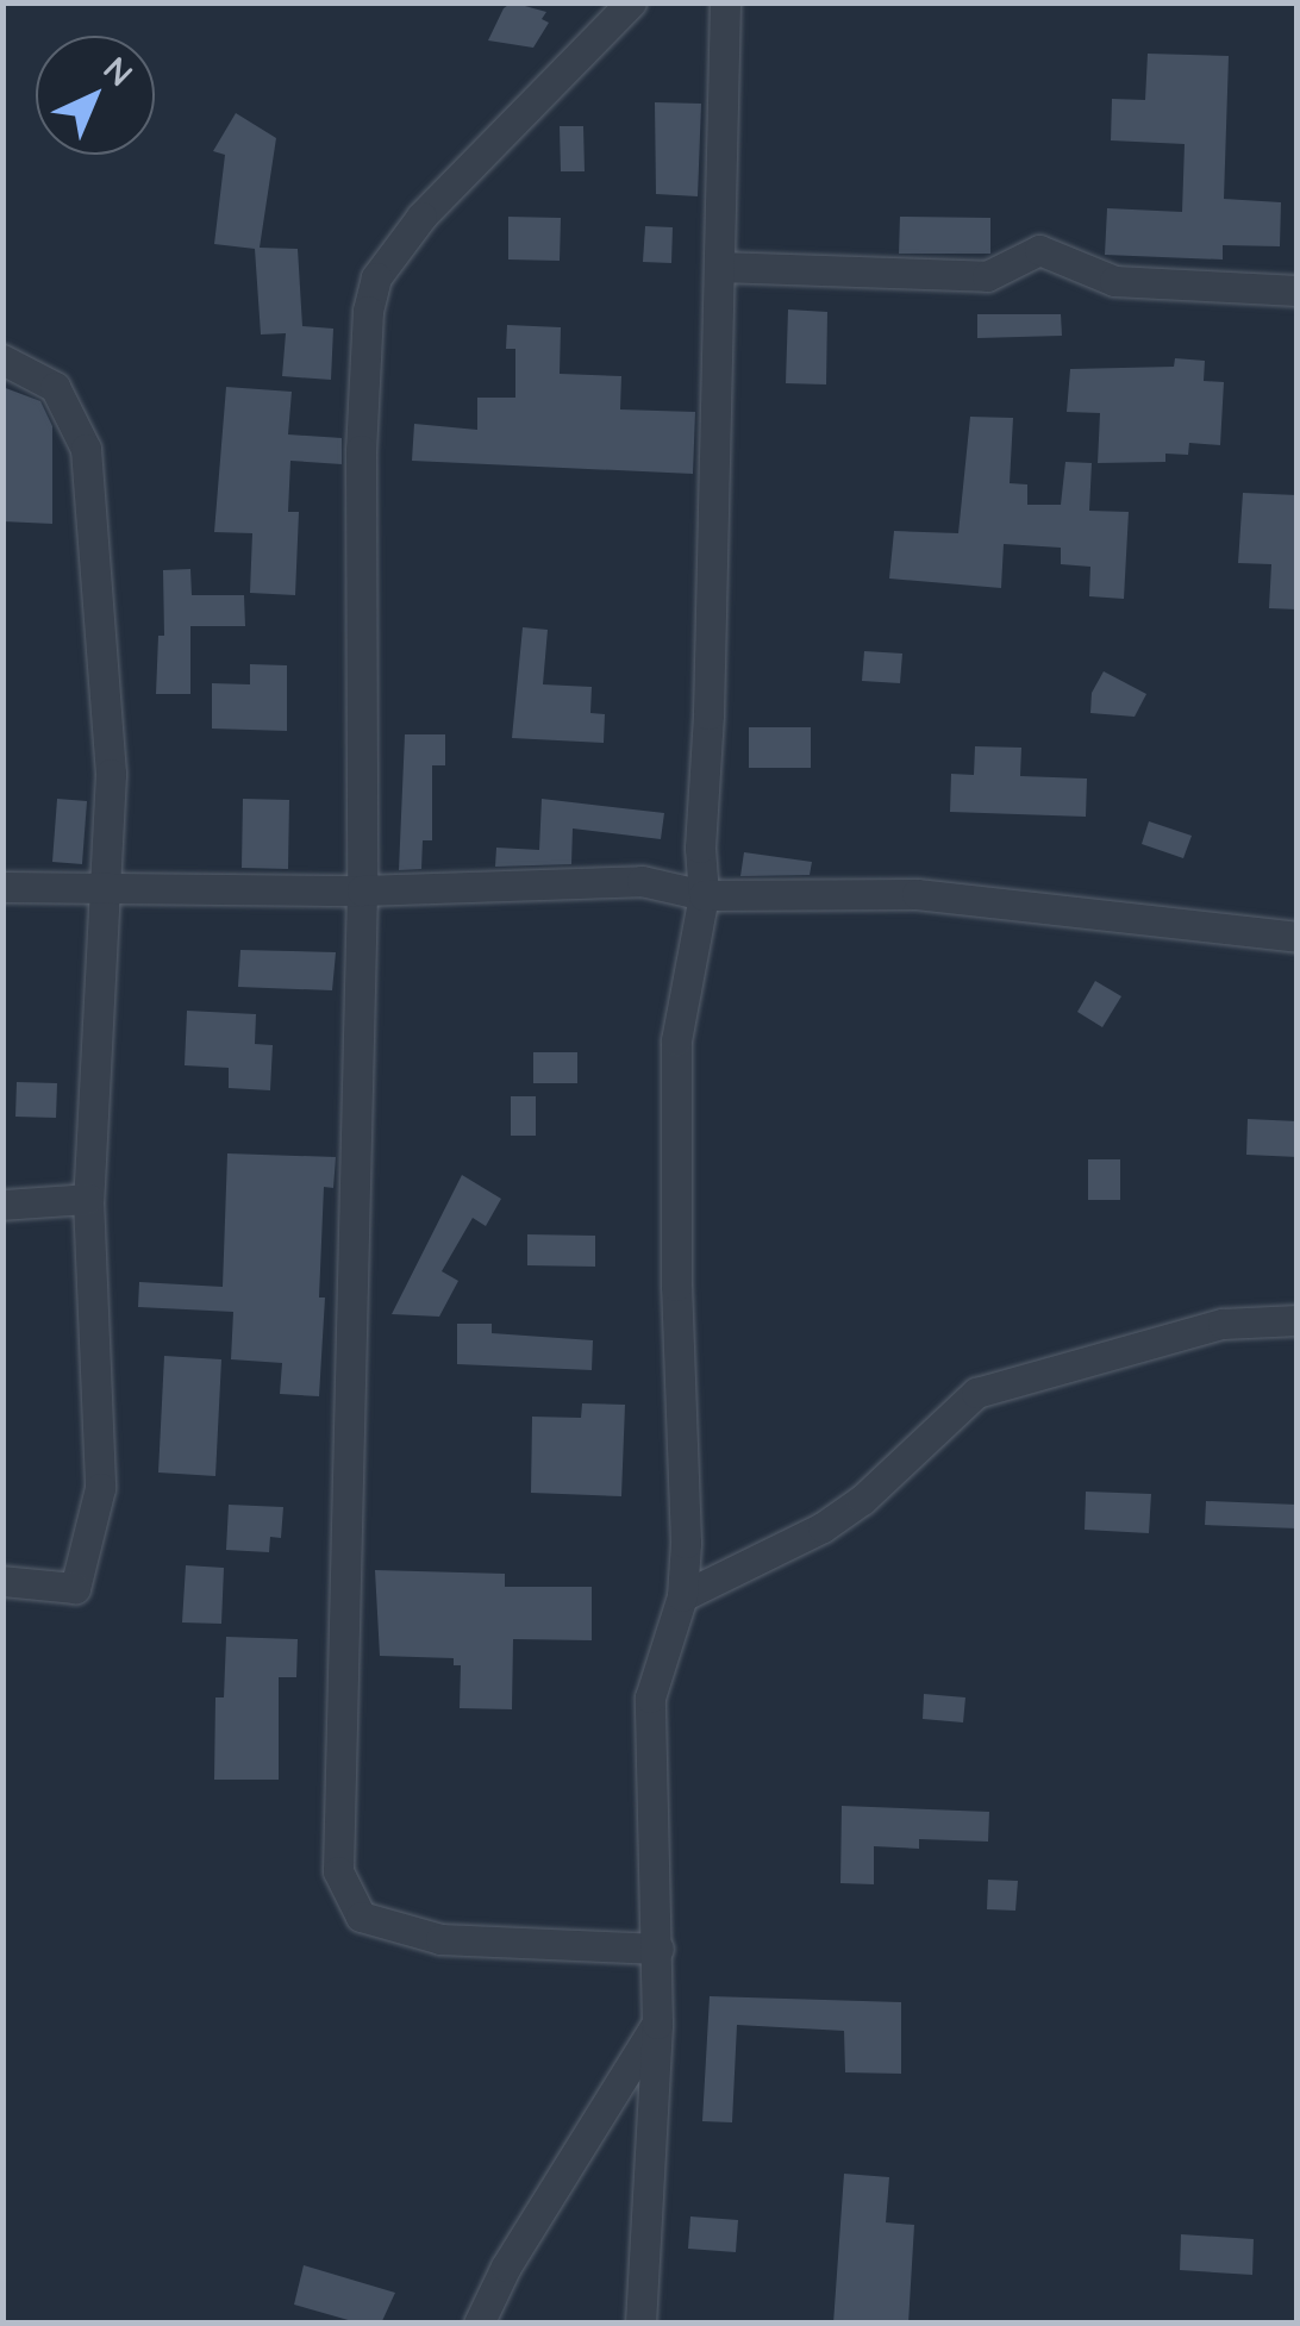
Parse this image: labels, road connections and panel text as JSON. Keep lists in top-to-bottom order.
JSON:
{
  "north": "top right"
}
